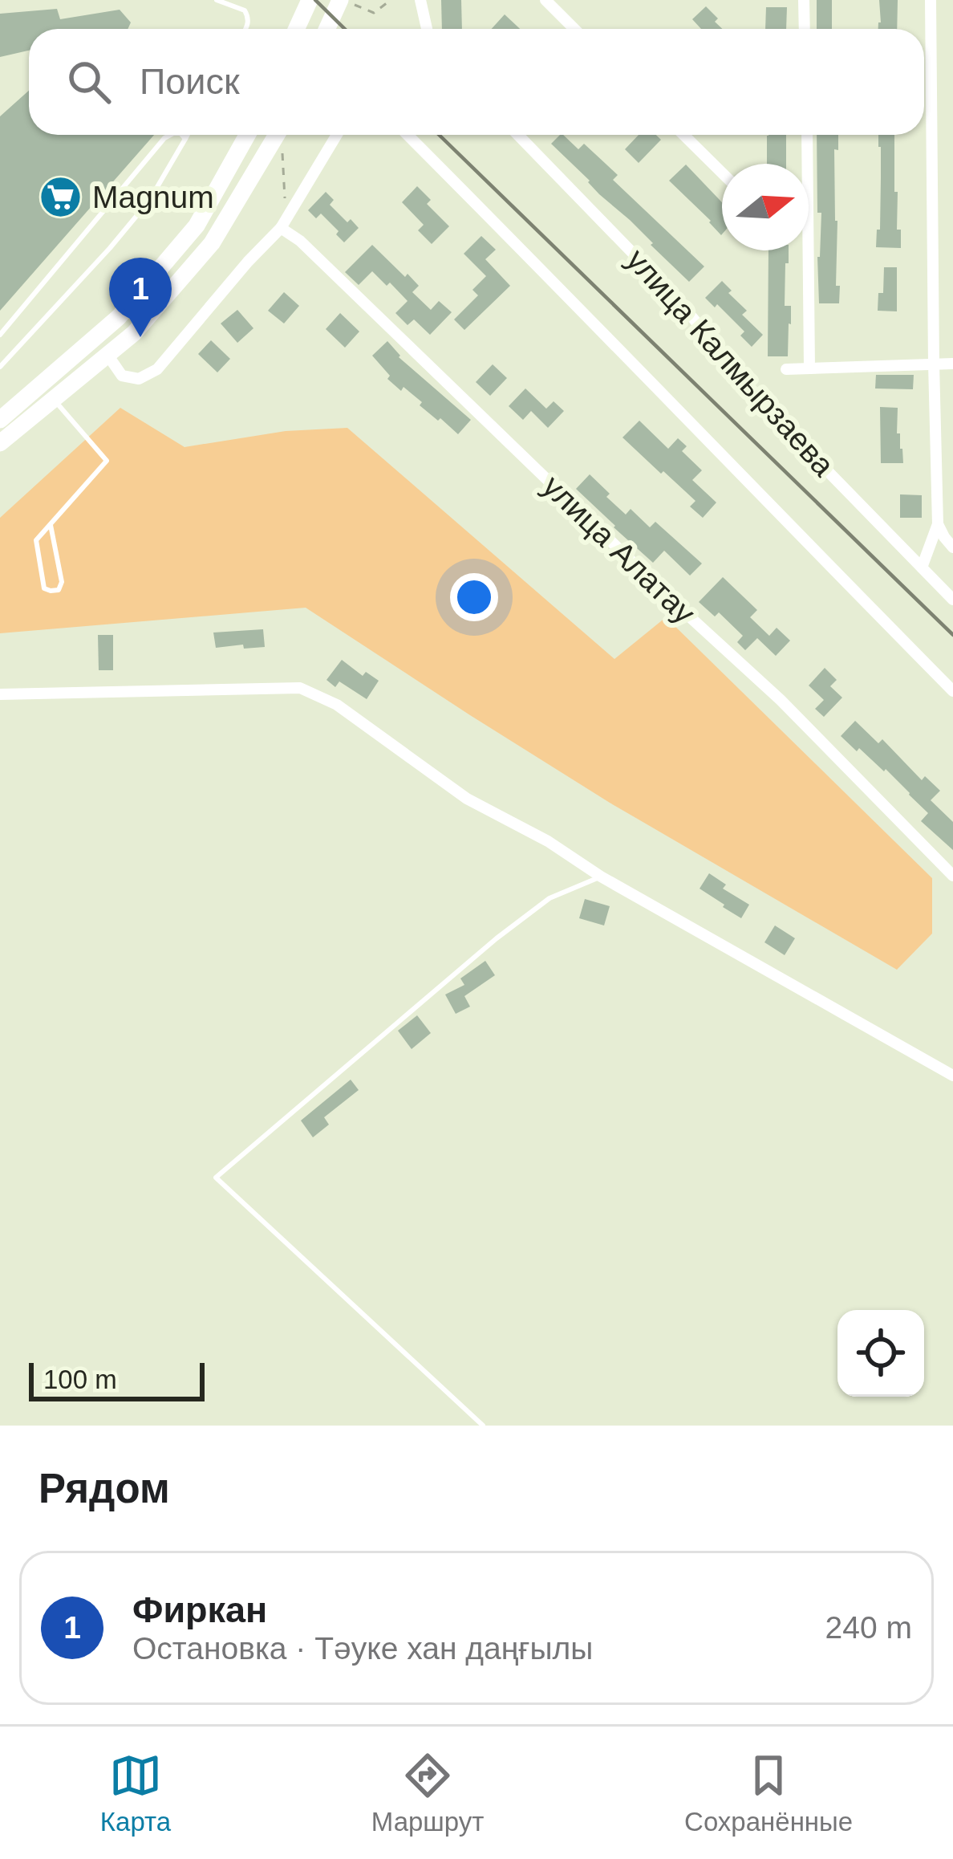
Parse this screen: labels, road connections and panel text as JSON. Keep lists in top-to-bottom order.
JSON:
{
  "streets": {
    "street": ["улица Калмырзаева", "улица Алатау"]
  },
  "places": {
    "supermarket": ["Magnum"]
  },
  "scale_bar": "100 m",
  "north": "right",
  "page": {
    "search": "Поиск",
    "pins": "1",
    "scale": "100 m",
    "heading": "Рядом",
    "list": [
      {
        "mark": "1",
        "name": "Фиркан",
        "note": "Остановка · Тәуке хан даңғылы",
        "value": "240 m"
      }
    ],
    "nav": ["Карта", "Маршрут", "Сохранённые"]
  }
}
